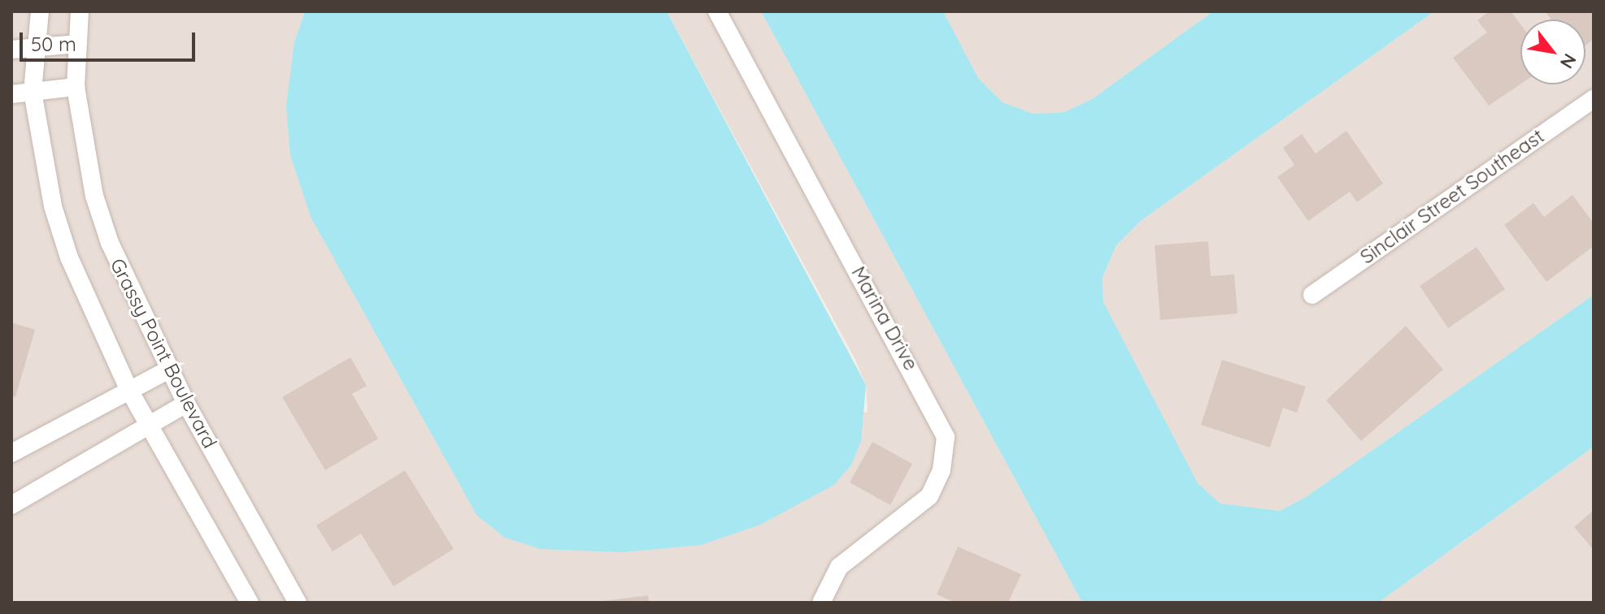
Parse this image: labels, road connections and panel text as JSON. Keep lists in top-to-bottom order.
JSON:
{
  "streets": {
    "street": ["Sinclair Street Southeast", "Marina Drive", "Grassy Point Boulevard"]
  },
  "scale_bar": "50 m",
  "north": "bottom right"
}
